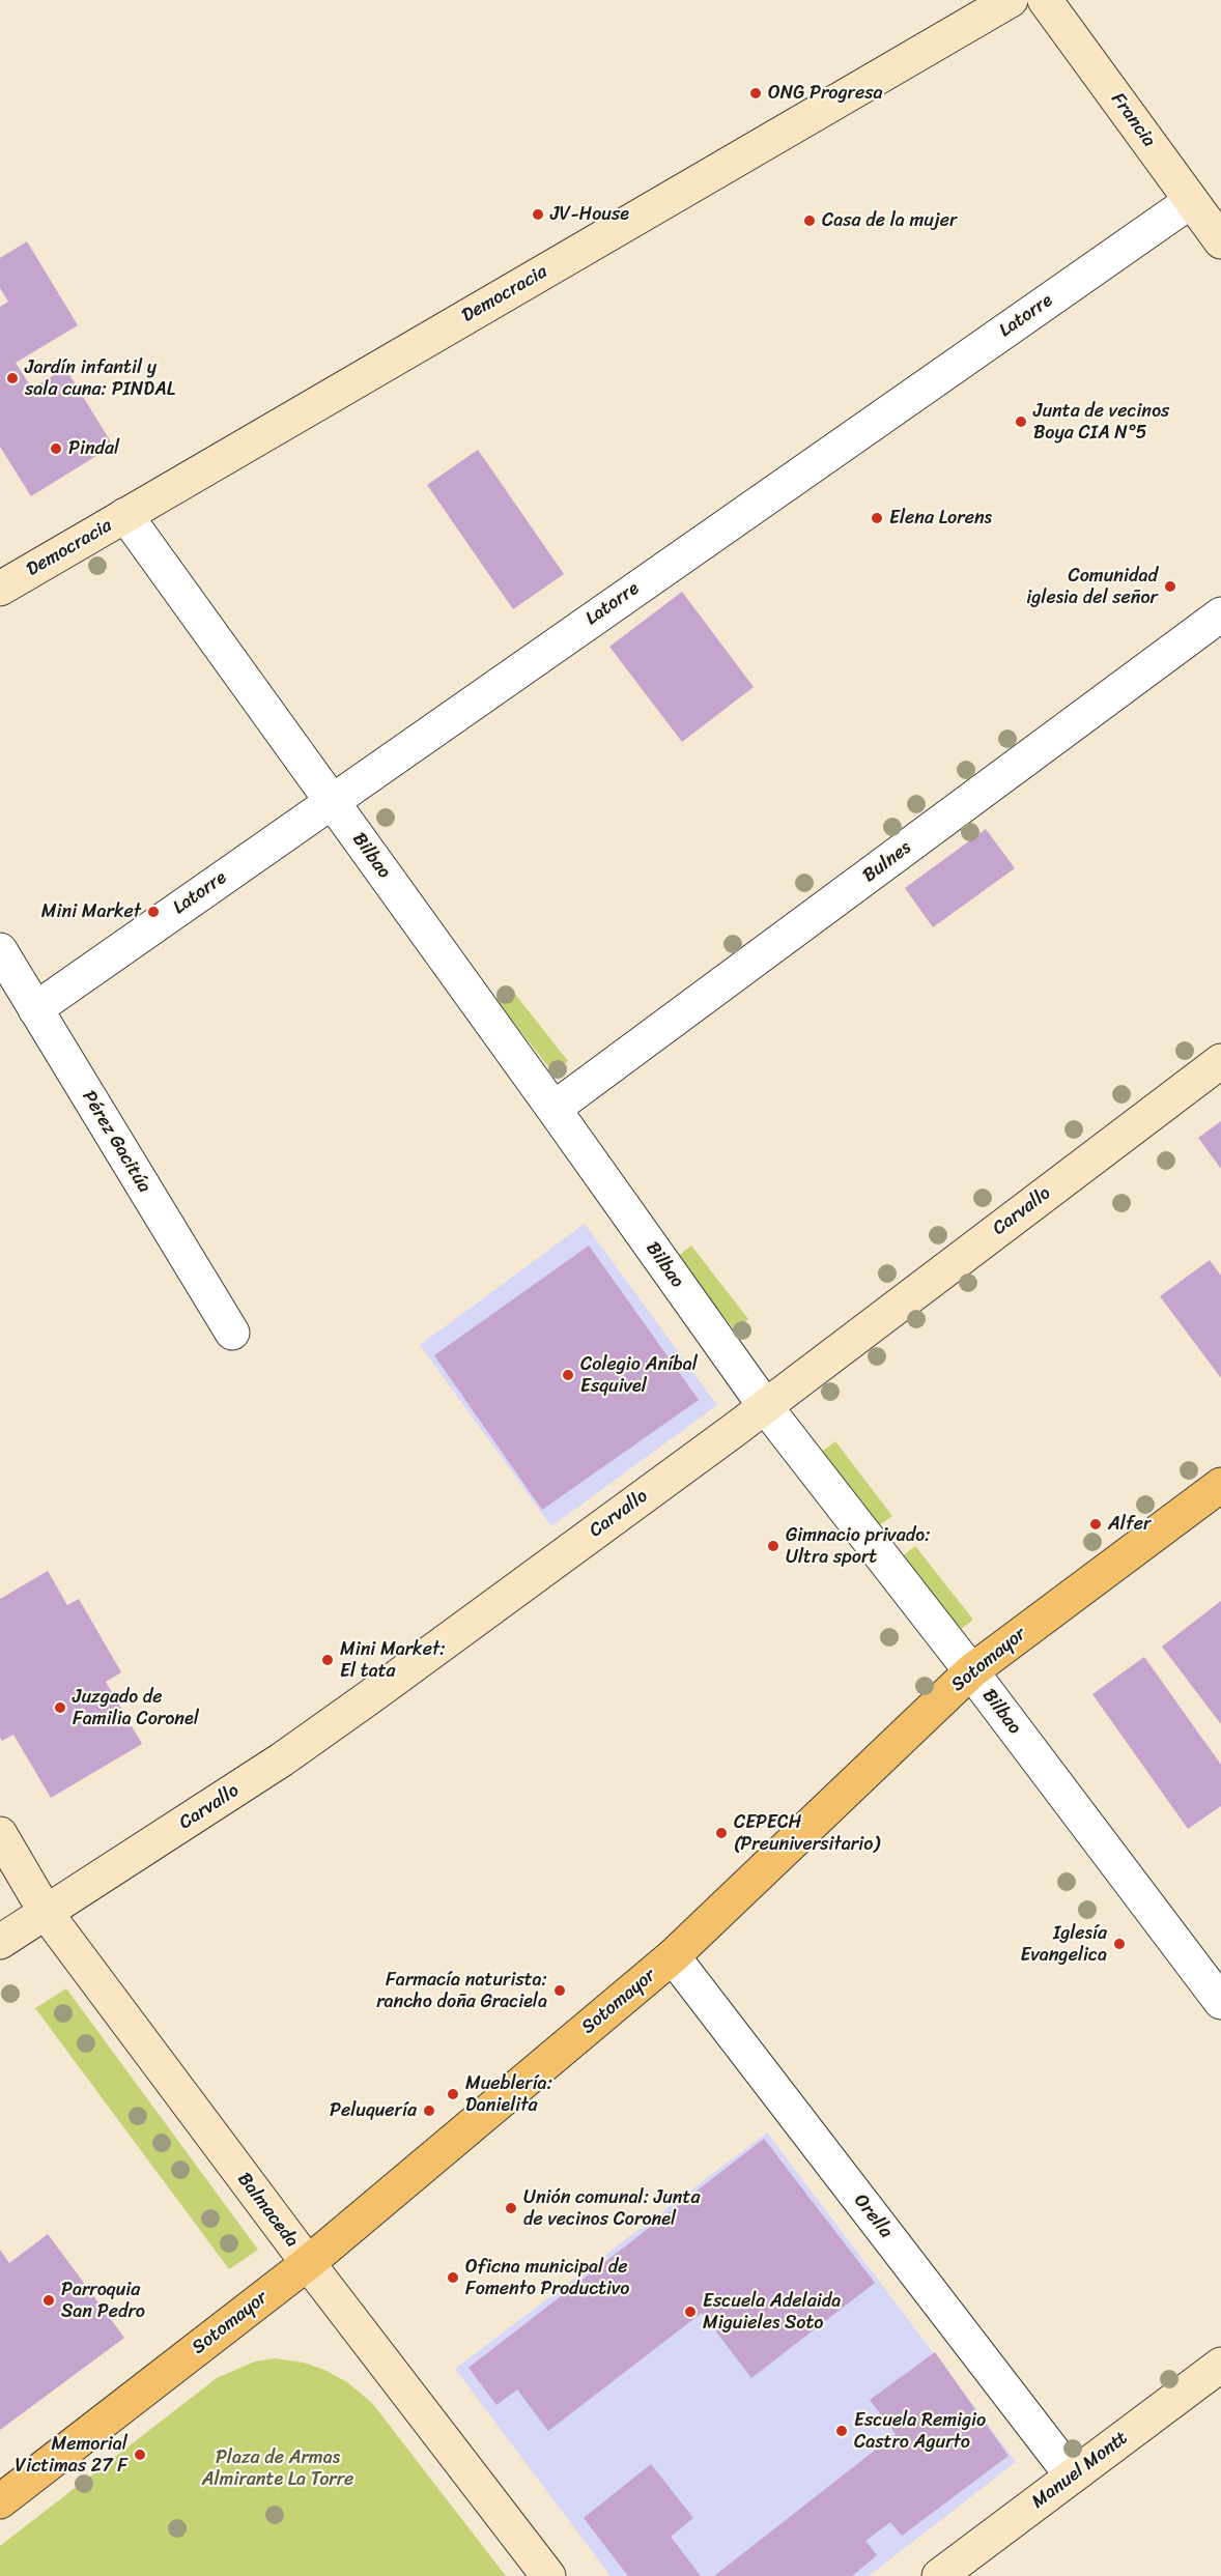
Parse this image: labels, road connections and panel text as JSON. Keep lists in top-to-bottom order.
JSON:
{
  "streets": {
    "main road": [
      "Francia",
      "Democracia",
      "Carvallo",
      "Sotomayor",
      "Balmaceda",
      "Manuel Montt"
    ],
    "street": [
      "Latorre",
      "Bilbao",
      "Bulnes",
      "Pérez Gacitúa",
      "Orella"
    ]
  },
  "crossings": [
    ["Francia", "Latorre"],
    ["Democracia", "Bilbao"],
    ["Latorre", "Bilbao"],
    ["Latorre", "Pérez Gacitúa"],
    ["Bilbao", "Bulnes"],
    ["Bilbao", "Carvallo"],
    ["Bilbao", "Sotomayor"],
    ["Carvallo", "Balmaceda"],
    ["Sotomayor", "Balmaceda"],
    ["Sotomayor", "Orella"],
    ["Orella", "Manuel Montt"]
  ],
  "parks": ["Plaza de Armas Almirante La Torre"],
  "places": [
    "ONG Progresa",
    "JV-House",
    "Casa de la mujer",
    "Jardín infantil y sala cuna: PINDAL",
    "Junta de vecinos Boya CIA N°5",
    "Pindal",
    "Elena Lorens",
    "Comunidad iglesia del señor",
    "Mini Market",
    "Colegio Aníbal Esquivel",
    "Alfer",
    "Gimnacio privado: Ultra sport",
    "Mini Market: El tata",
    "Juzgado de Familia Coronel",
    "CEPECH (Preuniversitario)",
    "Iglesía Evangelica",
    "Farmacía naturista: rancho doña Graciela",
    "Mueblería: Danielita",
    "Peluquería",
    "Unión comunal: Junta de vecinos Coronel",
    "Oficna municipal de Fomento Productivo",
    "Parroquia San Pedro",
    "Escuela Adelaida Miguieles Soto",
    "Escuela Remigio Castro Agurto",
    "Memorial Victimas 27 F"
  ]
}
